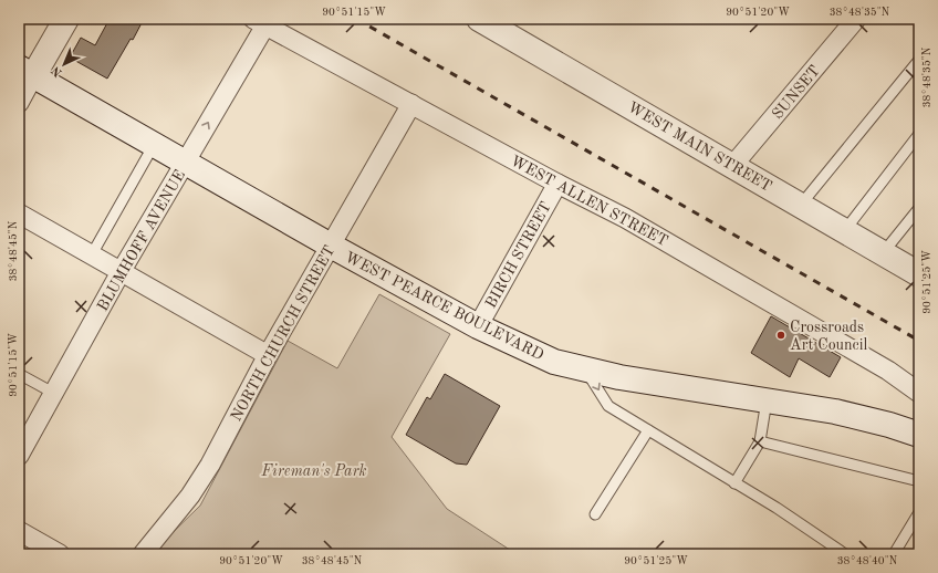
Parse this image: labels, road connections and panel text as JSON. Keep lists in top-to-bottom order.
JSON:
{
  "streets": {
    "main road": ["WEST MAIN STREET", "WEST PEARCE BOULEVARD"],
    "street": [
      "SUNSET",
      "WEST ALLEN STREET",
      "BLUMHOFF AVENUE",
      "BIRCH STREET",
      "NORTH CHURCH STREET"
    ]
  },
  "crossings": [
    ["SUNSET", "WEST MAIN STREET"],
    ["WEST ALLEN STREET", "BLUMHOFF AVENUE"],
    ["WEST ALLEN STREET", "BIRCH STREET"],
    ["WEST ALLEN STREET", "NORTH CHURCH STREET"],
    ["BLUMHOFF AVENUE", "WEST PEARCE BOULEVARD"],
    ["BIRCH STREET", "WEST PEARCE BOULEVARD"],
    ["WEST PEARCE BOULEVARD", "NORTH CHURCH STREET"]
  ],
  "parks": ["Fireman's Park"],
  "places": ["Crossroads Art Council"],
  "north": "bottom left",
  "coordinates": [
    "90°51'15\"W",
    "90°51'20\"W",
    "38°48'35\"N",
    "38°48'45\"N",
    "90°51'25\"W",
    "38°48'40\"N"
  ]
}
